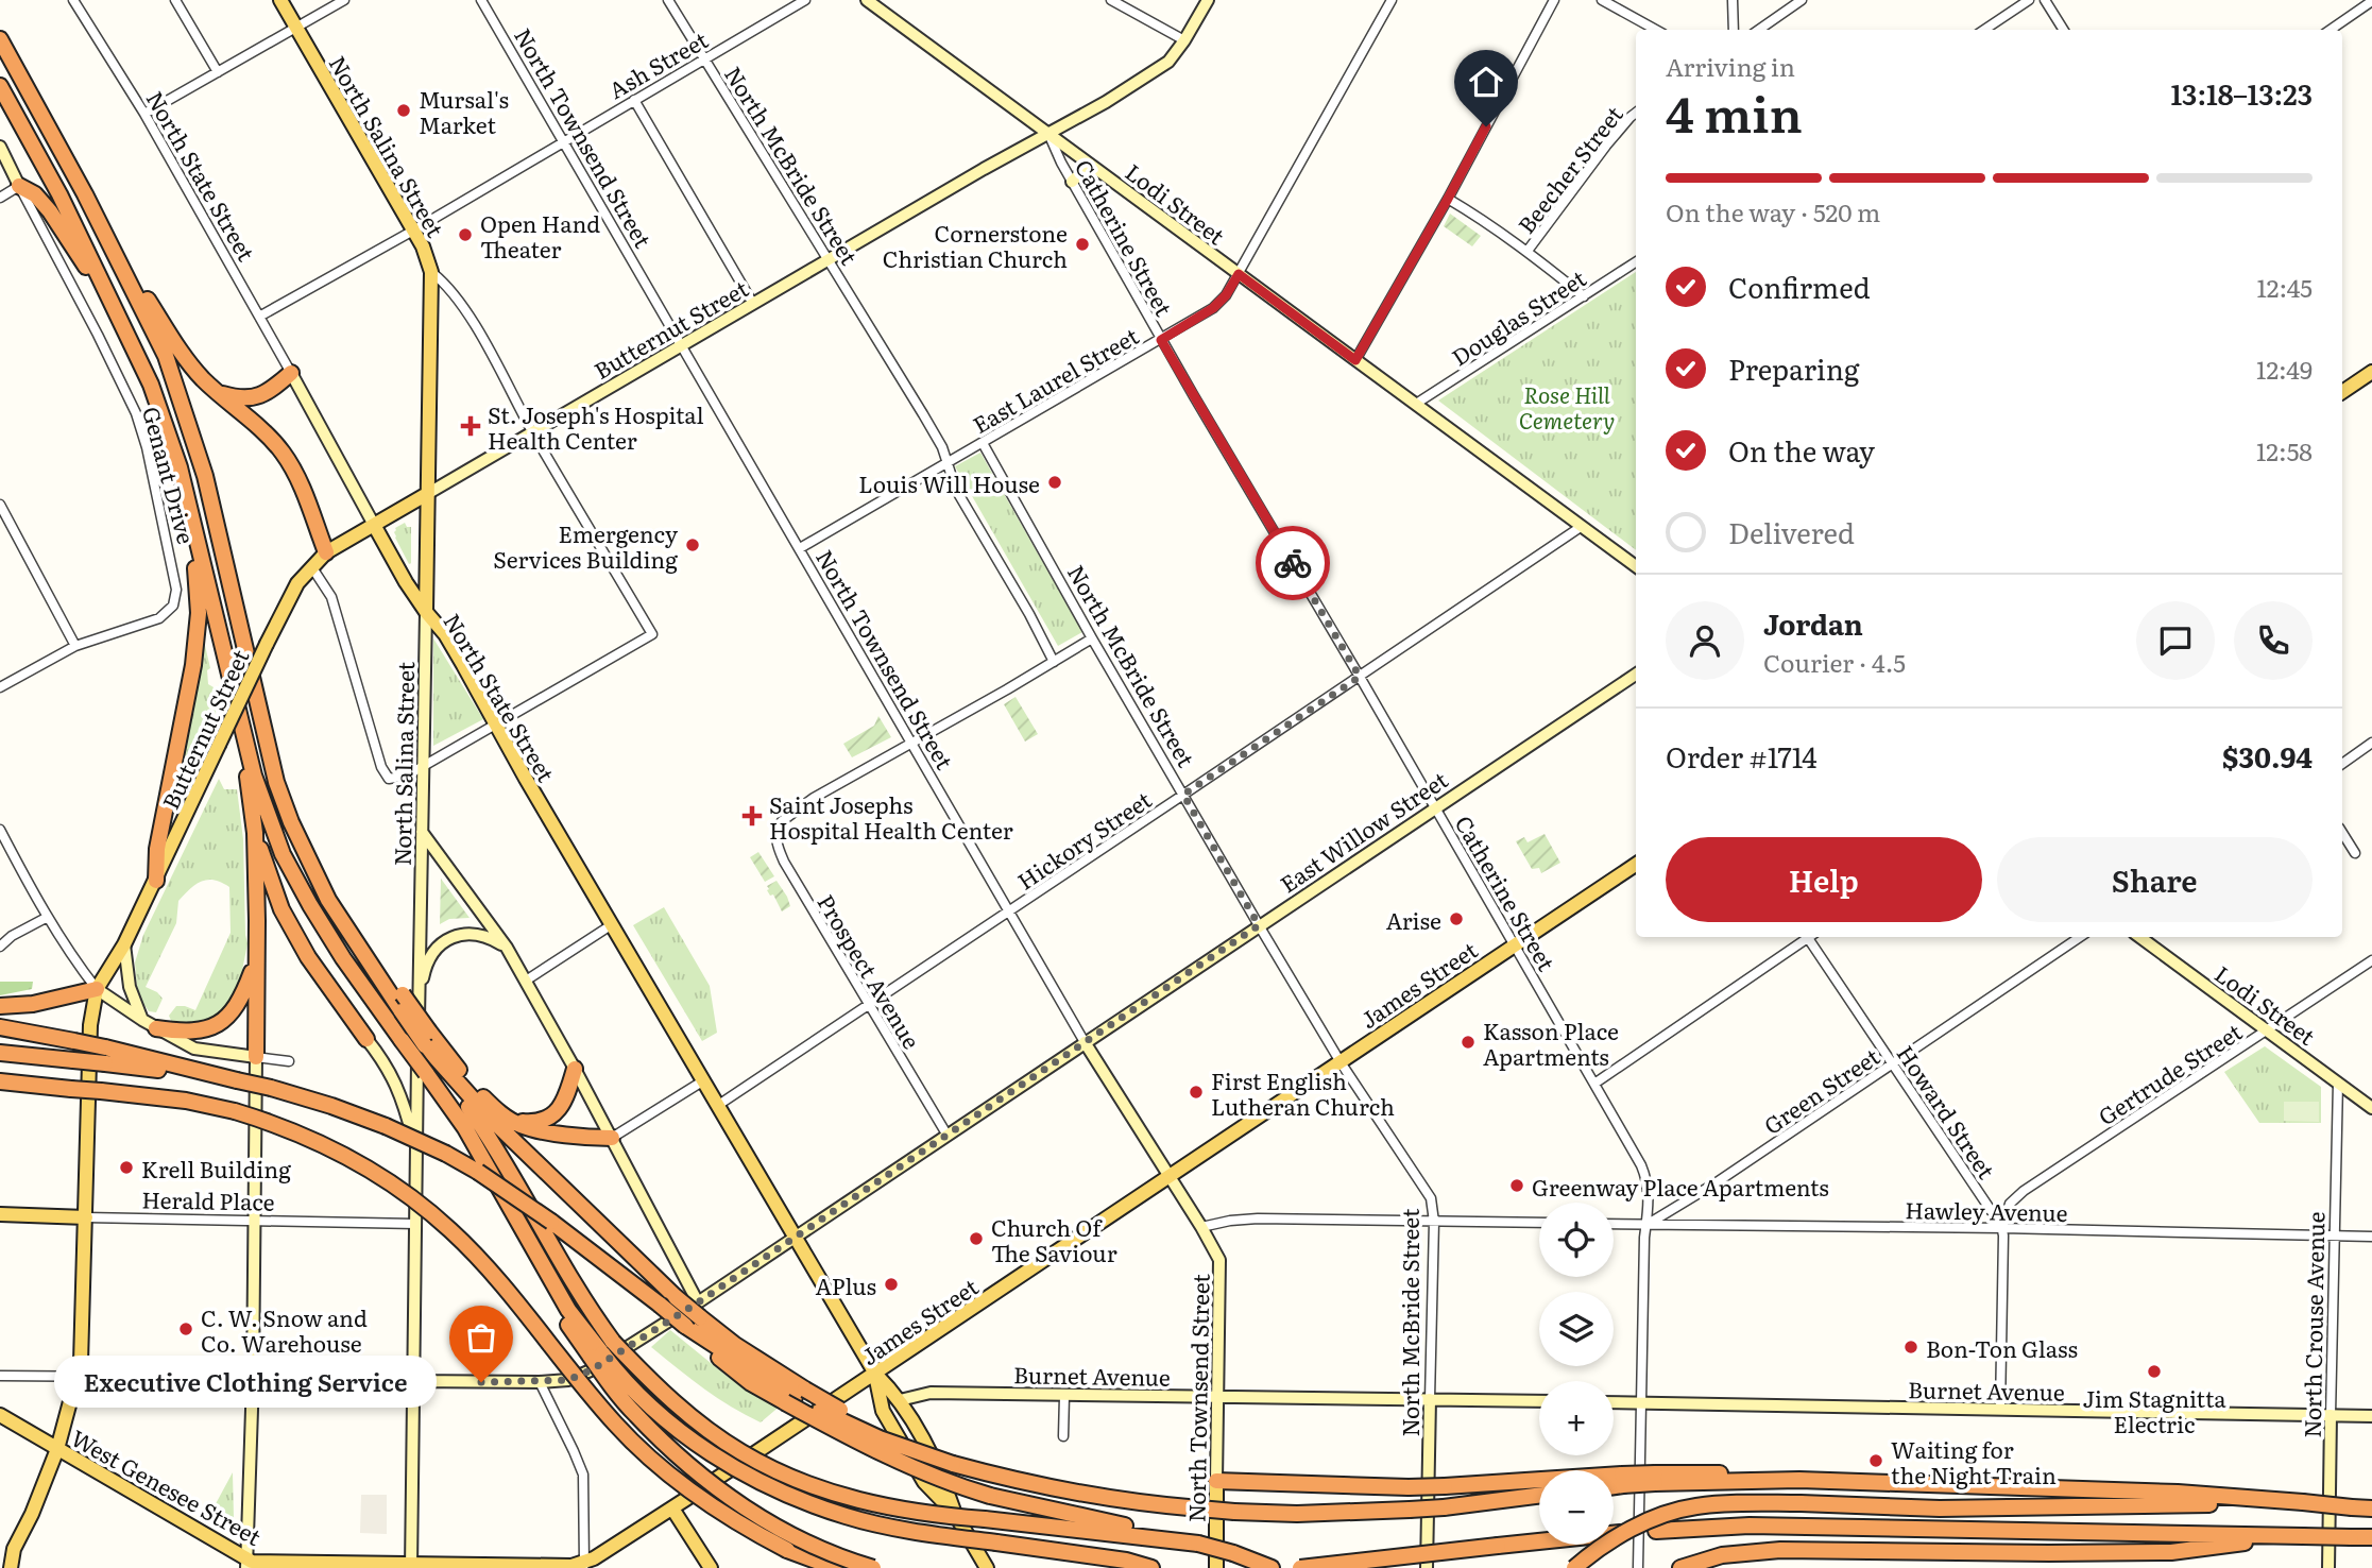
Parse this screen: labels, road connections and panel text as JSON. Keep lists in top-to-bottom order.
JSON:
{
  "streets": {
    "main road": [
      "North Townsend Street",
      "North Salina Street",
      "North State Street",
      "Butternut Street",
      "James Street",
      "Herald Place",
      "West Genesee Street"
    ],
    "street": [
      "Ash Street",
      "North McBride Street",
      "Beecher Street",
      "Lodi Street",
      "Catherine Street",
      "Douglas Street",
      "East Laurel Street",
      "Genant Drive",
      "East Willow Street",
      "Hickory Street",
      "Prospect Avenue",
      "Gertrude Street",
      "Green Street",
      "Howard Street",
      "Hawley Avenue",
      "North Crouse Avenue",
      "Burnet Avenue"
    ]
  },
  "crossings": [
    ["Ash Street", "North Townsend Street"],
    ["Ash Street", "North Salina Street"],
    ["Ash Street", "North McBride Street"],
    ["Ash Street", "North State Street"],
    ["North Townsend Street", "Butternut Street"],
    ["North Townsend Street", "East Laurel Street"],
    ["North Townsend Street", "East Willow Street"],
    ["North Townsend Street", "Hickory Street"],
    ["North Townsend Street", "Prospect Avenue"],
    ["North Townsend Street", "James Street"],
    ["North Townsend Street", "Burnet Avenue"],
    ["North Salina Street", "North State Street"],
    ["North Salina Street", "Butternut Street"],
    ["North Salina Street", "East Willow Street"],
    ["North Salina Street", "James Street"],
    ["North Salina Street", "Herald Place"],
    ["North Salina Street", "West Genesee Street"],
    ["North McBride Street", "Butternut Street"],
    ["North McBride Street", "East Laurel Street"],
    ["North McBride Street", "East Willow Street"],
    ["North McBride Street", "Hickory Street"],
    ["North McBride Street", "James Street"],
    ["North McBride Street", "Burnet Avenue"],
    ["North State Street", "Butternut Street"],
    ["North State Street", "East Willow Street"],
    ["North State Street", "Hickory Street"],
    ["North State Street", "James Street"],
    ["North State Street", "Burnet Avenue"],
    ["Lodi Street", "Catherine Street"],
    ["Lodi Street", "Douglas Street"],
    ["Lodi Street", "Butternut Street"],
    ["Lodi Street", "East Laurel Street"],
    ["Lodi Street", "Hickory Street"],
    ["Lodi Street", "Gertrude Street"],
    ["Lodi Street", "North Crouse Avenue"],
    ["Catherine Street", "Butternut Street"],
    ["Catherine Street", "East Laurel Street"],
    ["Catherine Street", "East Willow Street"],
    ["Catherine Street", "Hickory Street"],
    ["Catherine Street", "James Street"],
    ["Catherine Street", "Green Street"],
    ["Catherine Street", "Hawley Avenue"],
    ["Catherine Street", "Burnet Avenue"],
    ["East Willow Street", "Prospect Avenue"],
    ["Hickory Street", "Prospect Avenue"],
    ["James Street", "West Genesee Street"],
    ["Gertrude Street", "Howard Street"],
    ["Gertrude Street", "Hawley Avenue"],
    ["Green Street", "Howard Street"],
    ["Green Street", "Hawley Avenue"],
    ["Howard Street", "Hawley Avenue"],
    ["Hawley Avenue", "North Crouse Avenue"],
    ["North Crouse Avenue", "Burnet Avenue"]
  ],
  "parks": ["Rose Hill Cemetery"],
  "places": {
    "other": [
      "Mursal's Market",
      "Open Hand Theater",
      "Cornerstone Christian Church",
      "Louis Will House",
      "Emergency Services Building",
      "Arise",
      "Kasson Place Apartments",
      "First English Lutheran Church",
      "Krell Building",
      "Greenway Place Apartments",
      "Church Of The Saviour",
      "APlus",
      "C. W. Snow and Co. Warehouse",
      "Bon-Ton Glass",
      "Jim Stagnitta Electric",
      "Executive Clothing Service",
      "Waiting for the Night Train"
    ],
    "health": ["St. Joseph's Hospital Health Center", "Saint Josephs Hospital Health Center"]
  },
  "page": {
    "heading": ["4 min", "Arriving in", "13:18–13:23"],
    "panel": [
      "Jordan",
      "Courier · 4.5",
      "Order #1714",
      "$30.94"
    ],
    "bar": "On the way · 520 m",
    "list": [
      ["Confirmed", "12:45"],
      ["Preparing", "12:49"],
      ["On the way", "12:58"],
      "Delivered"
    ],
    "buttons": ["Help", "Share"],
    "map_buttons": ["+", "−"],
    "bubble": "Executive Clothing Service"
  }
}
